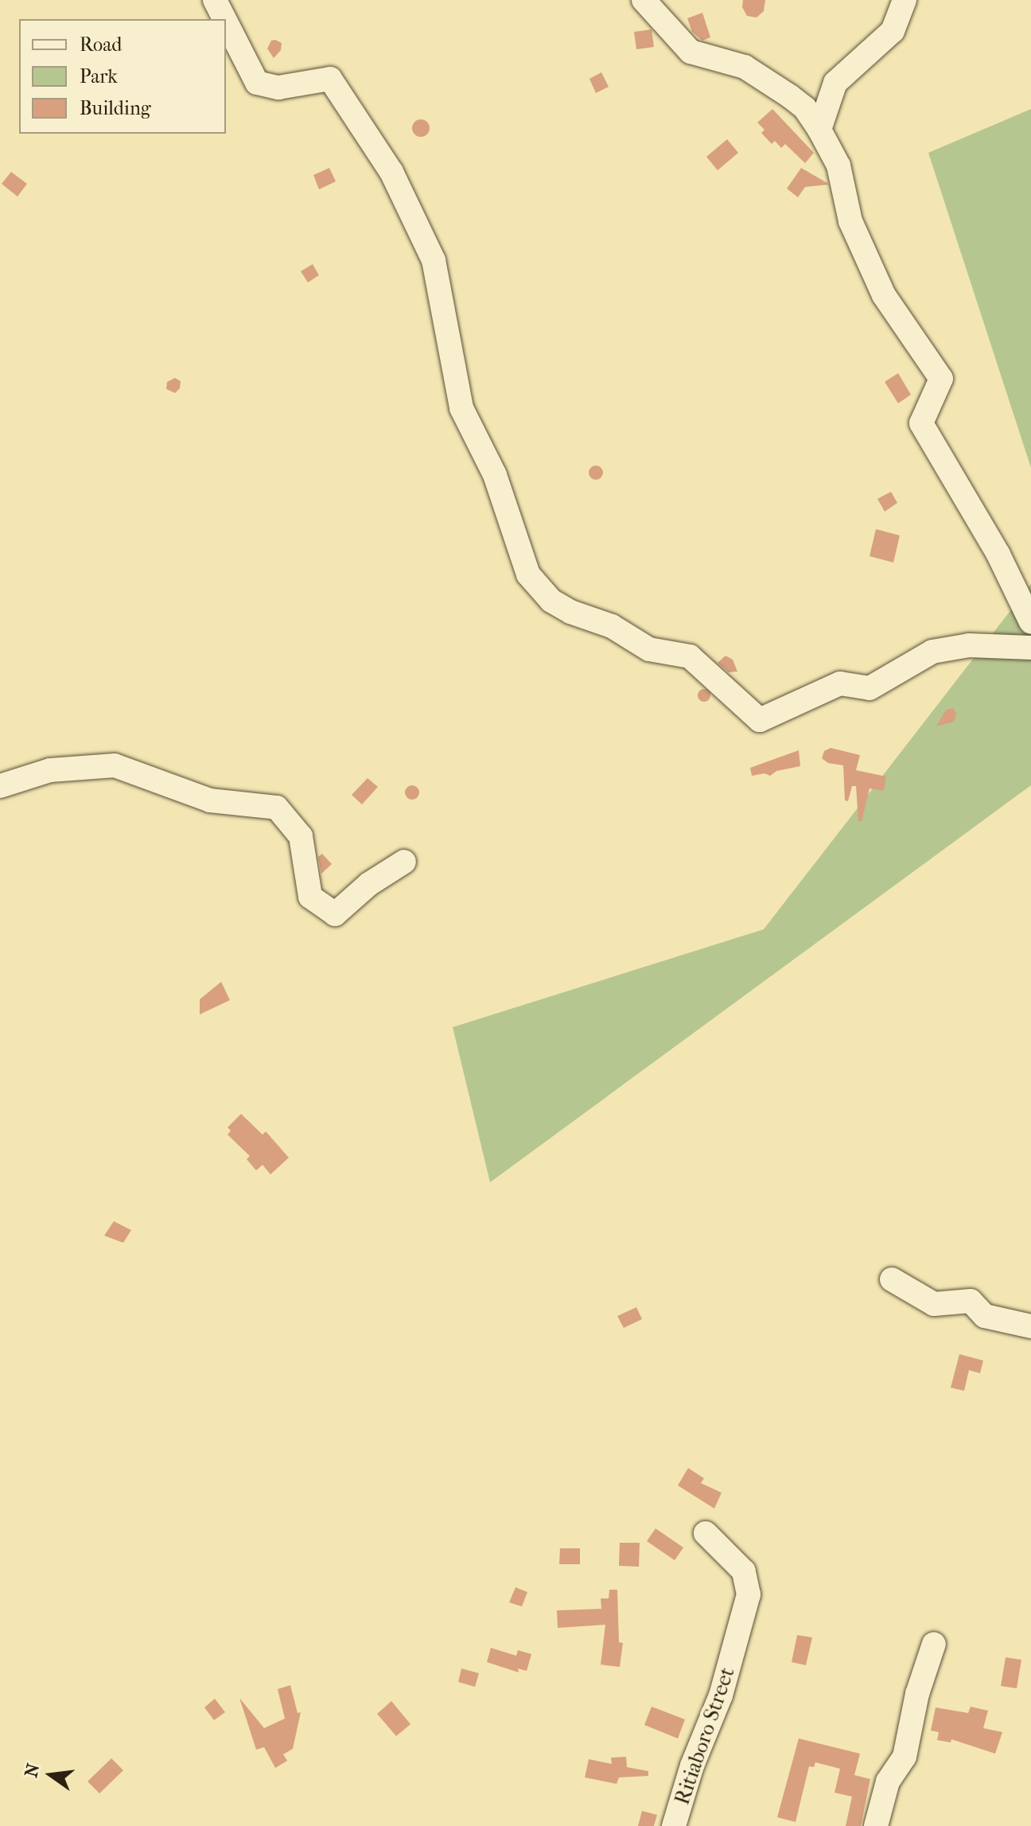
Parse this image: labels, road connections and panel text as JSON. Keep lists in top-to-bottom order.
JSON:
{
  "streets": {
    "street": ["Ritiaboro Street"]
  },
  "legend": ["Road", "Park", "Building"],
  "north": "left"
}
